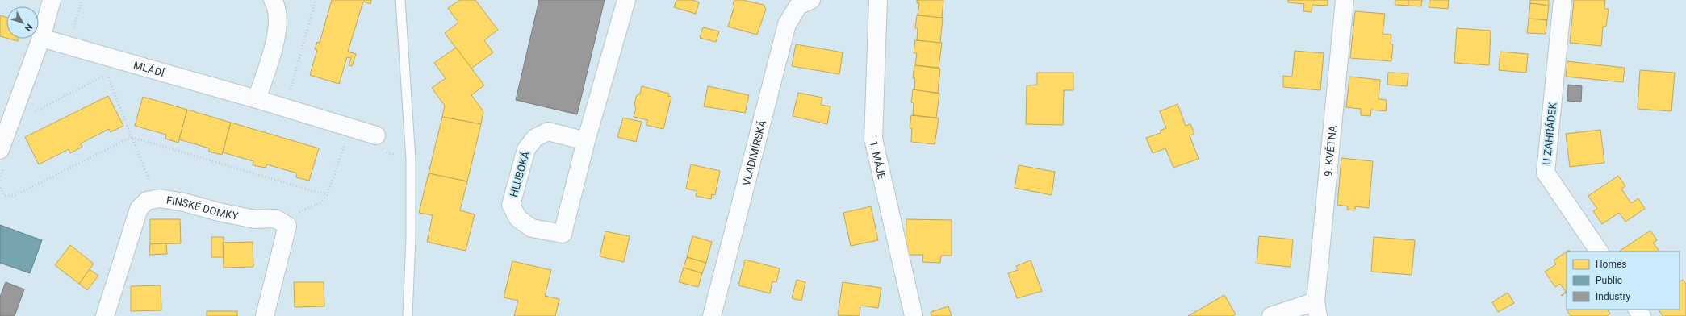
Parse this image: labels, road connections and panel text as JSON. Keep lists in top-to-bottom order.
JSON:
{
  "streets": {
    "street": [
      "MLÁDÍ",
      "U ZAHRÁDEK",
      "9. KVĚTNA",
      "VLADIMÍRSKÁ",
      "1. MÁJE",
      "HLUBOKÁ",
      "FINSKÉ DOMKY"
    ]
  },
  "legend": ["Homes", "Public", "Industry"],
  "north": "bottom right"
}
